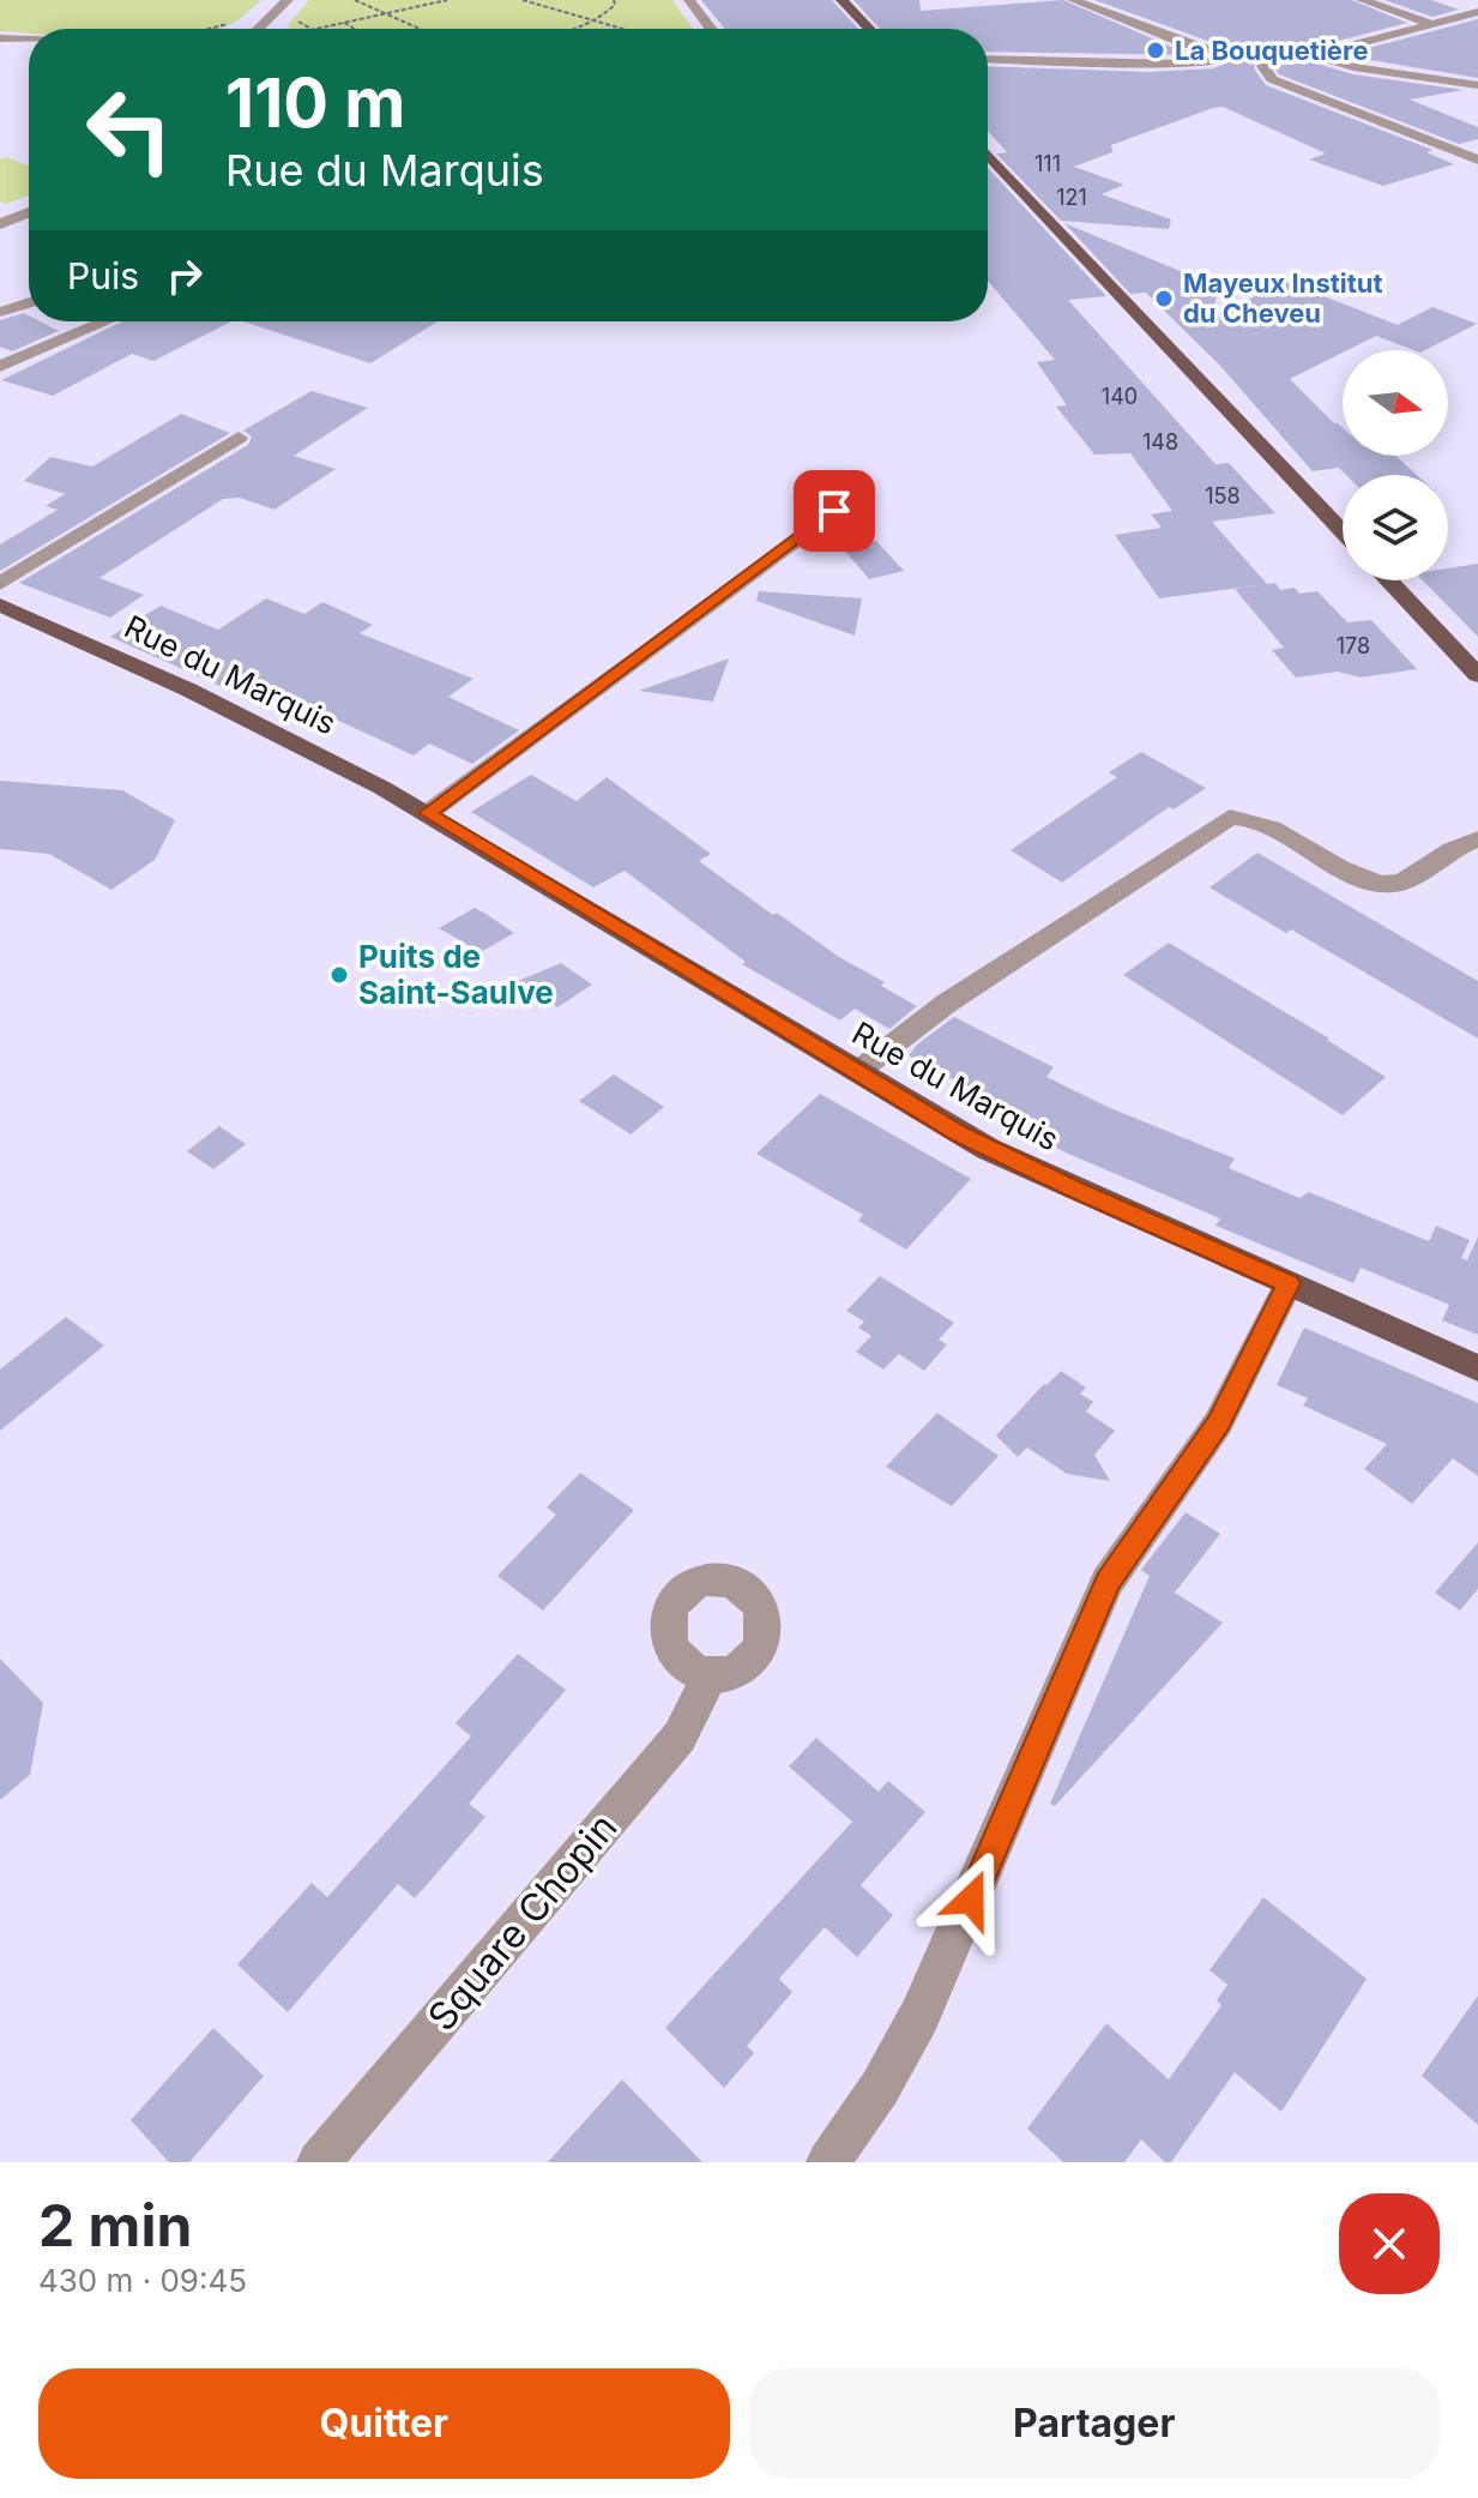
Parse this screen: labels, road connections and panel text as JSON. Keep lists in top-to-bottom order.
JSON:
{
  "streets": {
    "main road": ["Rue du Marquis"],
    "street": ["Square Chopin"]
  },
  "places": ["La Bouquetière", "Mayeux Institut du Cheveu", "Puits de Saint-Saulve"],
  "house_numbers": [
    "111",
    "121",
    "140",
    "148",
    "158",
    "178"
  ],
  "north": "right",
  "page": {
    "turn": ["110 m", "Rue du Marquis"],
    "then": "Puis",
    "heading": ["2 min", "430 m · 09:45"],
    "buttons": ["Quitter", "Partager"]
  }
}
